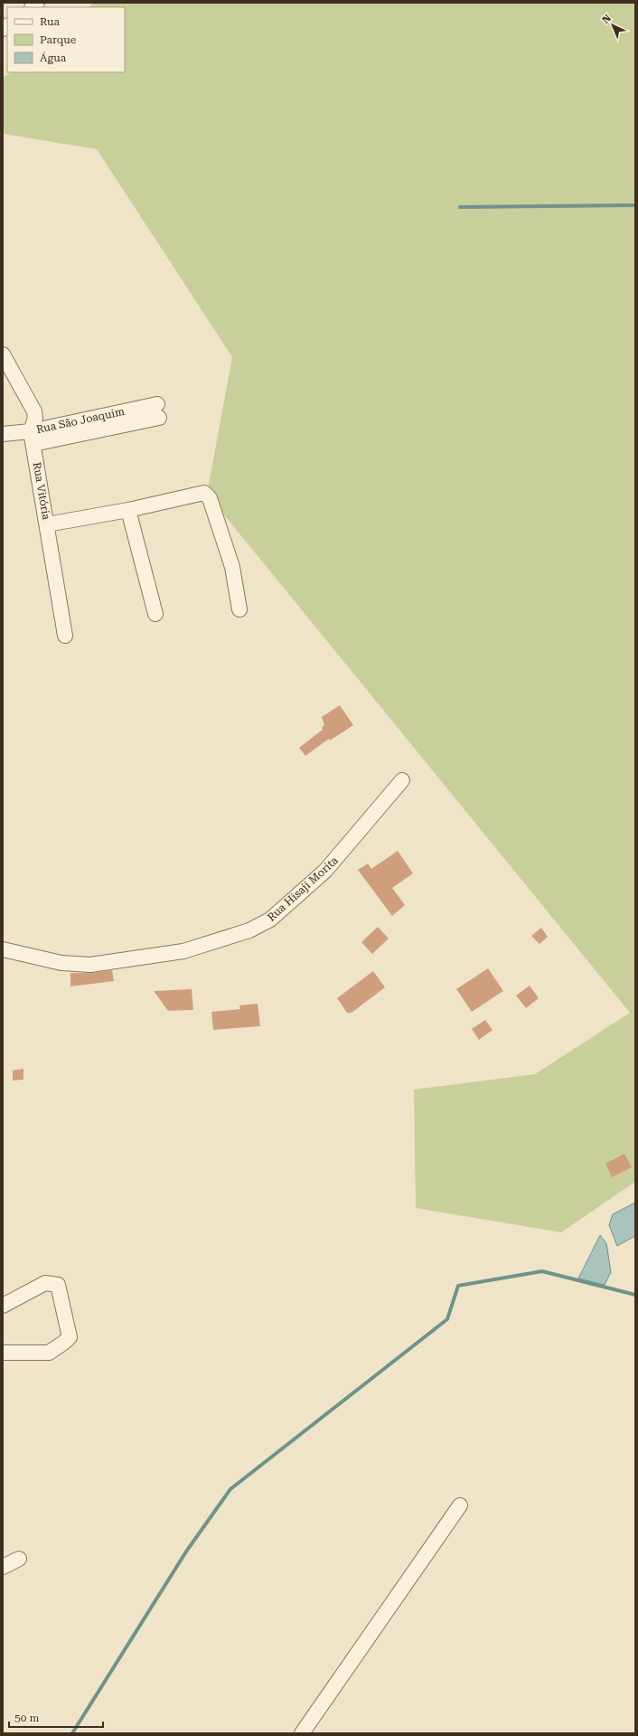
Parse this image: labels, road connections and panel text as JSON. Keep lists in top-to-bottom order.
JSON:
{
  "streets": {
    "street": ["Rua São Joaquim", "Rua Vitória", "Rua Hisaji Morita"]
  },
  "crossings": [
    ["Rua São Joaquim", "Rua Vitória"]
  ],
  "legend": ["Rua", "Parque", "Água"],
  "scale_bar": "50 m",
  "north": "top left"
}
